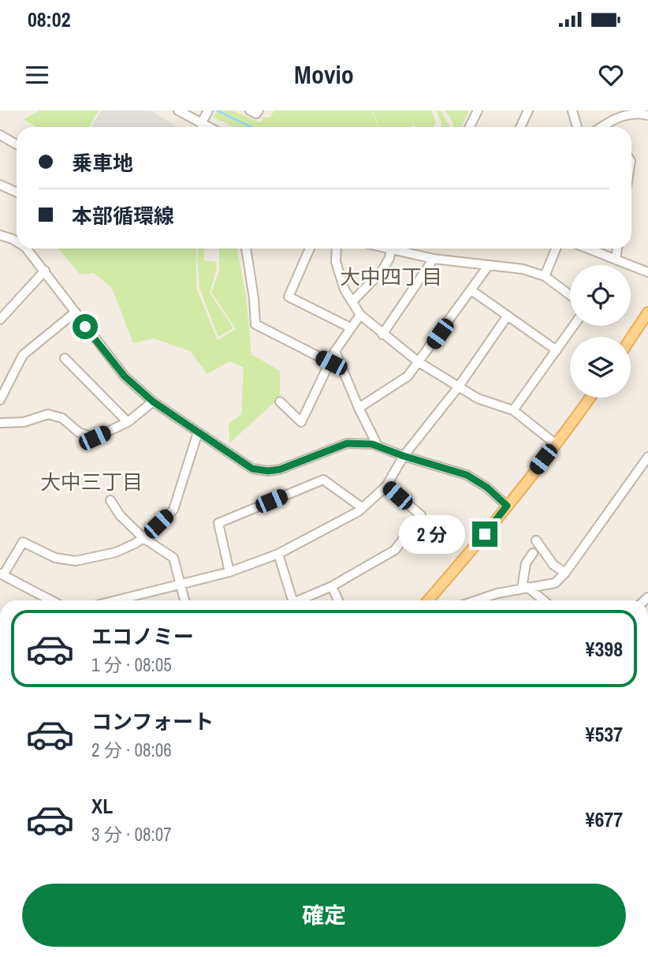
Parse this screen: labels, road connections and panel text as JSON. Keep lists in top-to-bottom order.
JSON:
{
  "districts": ["大中四丁目", "大中三丁目"],
  "page": {
    "status": "08:02",
    "header": "Movio",
    "banner": ["乗車地", "本部循環線"],
    "bubble": "2 分",
    "list": [
      {
        "name": "エコノミー",
        "note": "1 分 · 08:05",
        "value": "¥398"
      },
      {
        "name": "コンフォート",
        "note": "2 分 · 08:06",
        "value": "¥537"
      },
      {
        "name": "XL",
        "note": "3 分 · 08:07",
        "value": "¥677"
      }
    ],
    "buttons": "確定"
  }
}
